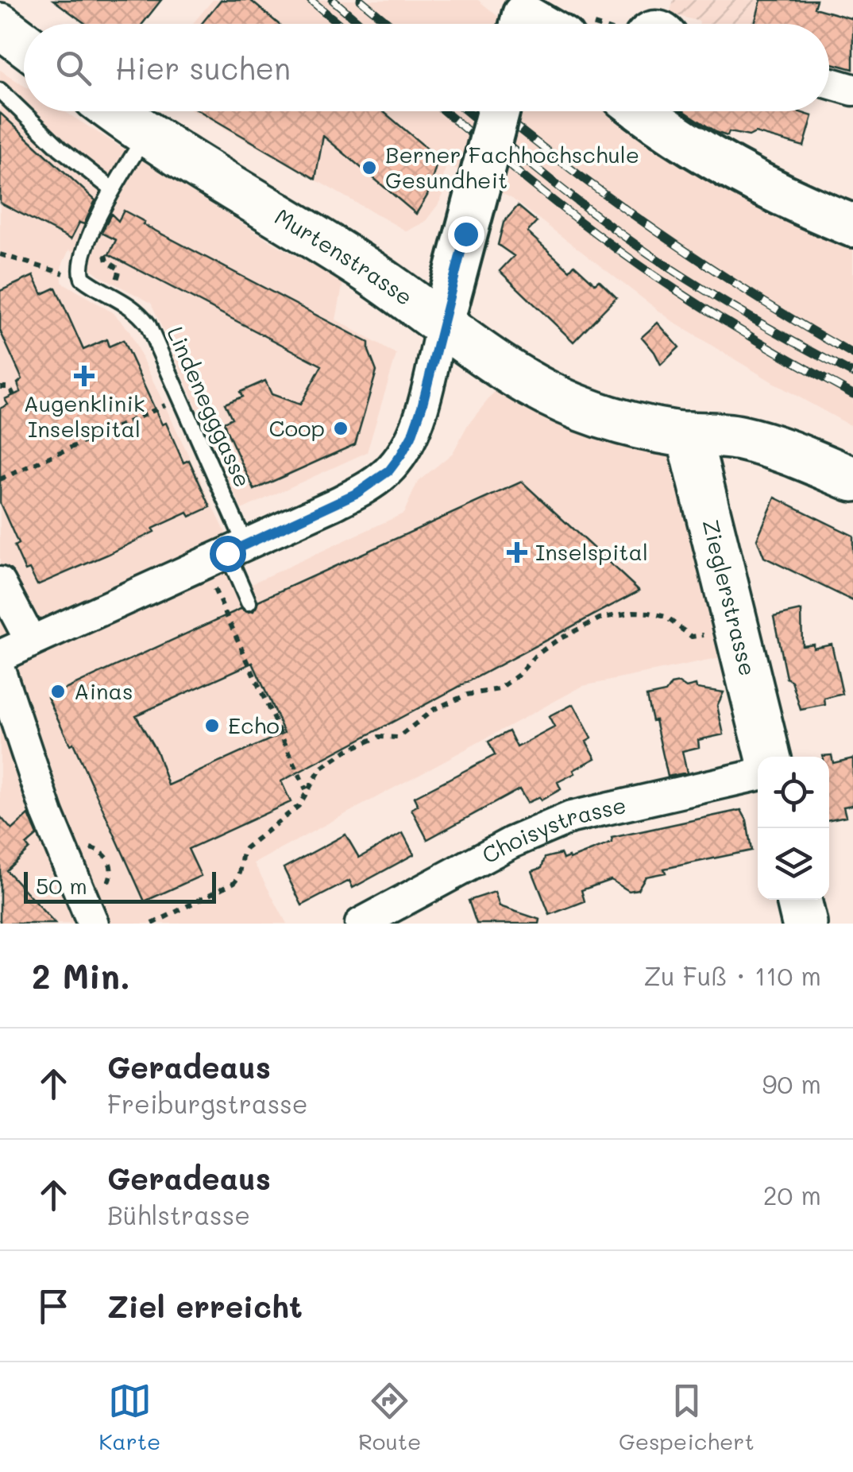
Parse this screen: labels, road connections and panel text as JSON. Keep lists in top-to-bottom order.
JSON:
{
  "streets": {
    "main road": ["Murtenstrasse", "Zieglerstrasse"],
    "street": ["Choisystrasse"],
    "lane": ["Lindenegggasse"]
  },
  "crossings": [
    ["Murtenstrasse", "Zieglerstrasse"]
  ],
  "places": {
    "other": [
      "Berner Fachhochschule Gesundheit",
      "Coop",
      "Ainas",
      "Echo"
    ],
    "health": ["Augenklinik Inselspital", "Inselspital"]
  },
  "scale_bar": "50 m",
  "page": {
    "search": "Hier suchen",
    "scale": "50 m",
    "heading": ["2 Min.", "Zu Fuß · 110 m"],
    "list": [
      ["Geradeaus", "Freiburgstrasse", "90 m"],
      ["Geradeaus", "Bühlstrasse", "20 m"],
      "Ziel erreicht"
    ],
    "nav": ["Karte", "Route", "Gespeichert"]
  }
}
